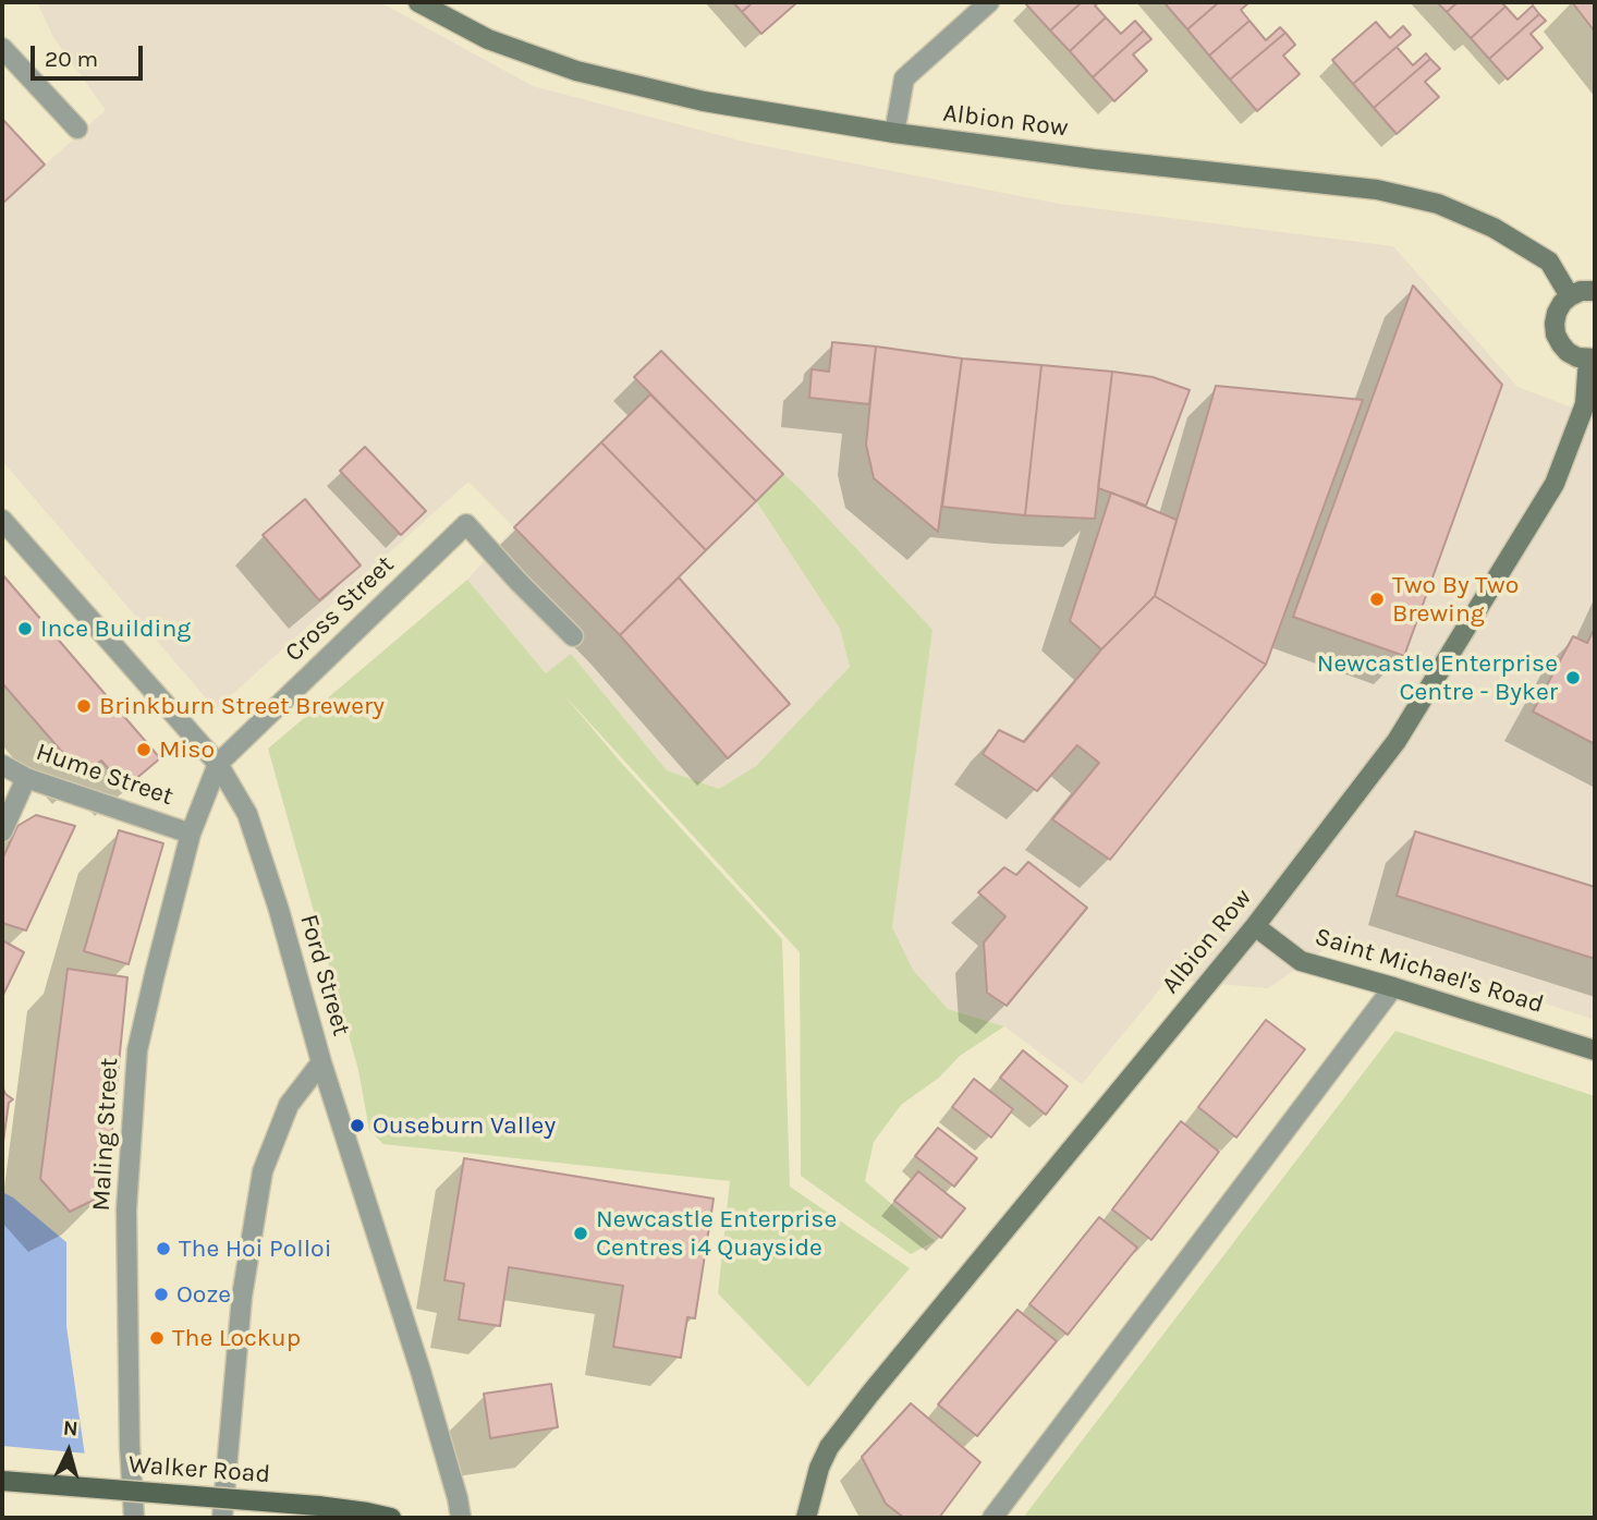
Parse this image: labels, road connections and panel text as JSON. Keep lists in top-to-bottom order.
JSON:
{
  "streets": {
    "main road": ["Walker Road"],
    "street": [
      "Albion Row",
      "Cross Street",
      "Hume Street",
      "Saint Michael's Road",
      "Ford Street",
      "Maling Street"
    ]
  },
  "crossings": [
    ["Albion Row", "Saint Michael's Road"],
    ["Cross Street", "Ford Street"],
    ["Cross Street", "Maling Street"],
    ["Hume Street", "Maling Street"],
    ["Ford Street", "Maling Street"]
  ],
  "places": [
    "Two By Two Brewing",
    "Ince Building",
    "Newcastle Enterprise Centre - Byker",
    "Brinkburn Street Brewery",
    "Miso",
    "Ouseburn Valley",
    "Newcastle Enterprise Centres i4 Quayside",
    "The Hoi Polloi",
    "Ooze",
    "The Lockup"
  ],
  "scale_bar": "20 m",
  "north": "top"
}
